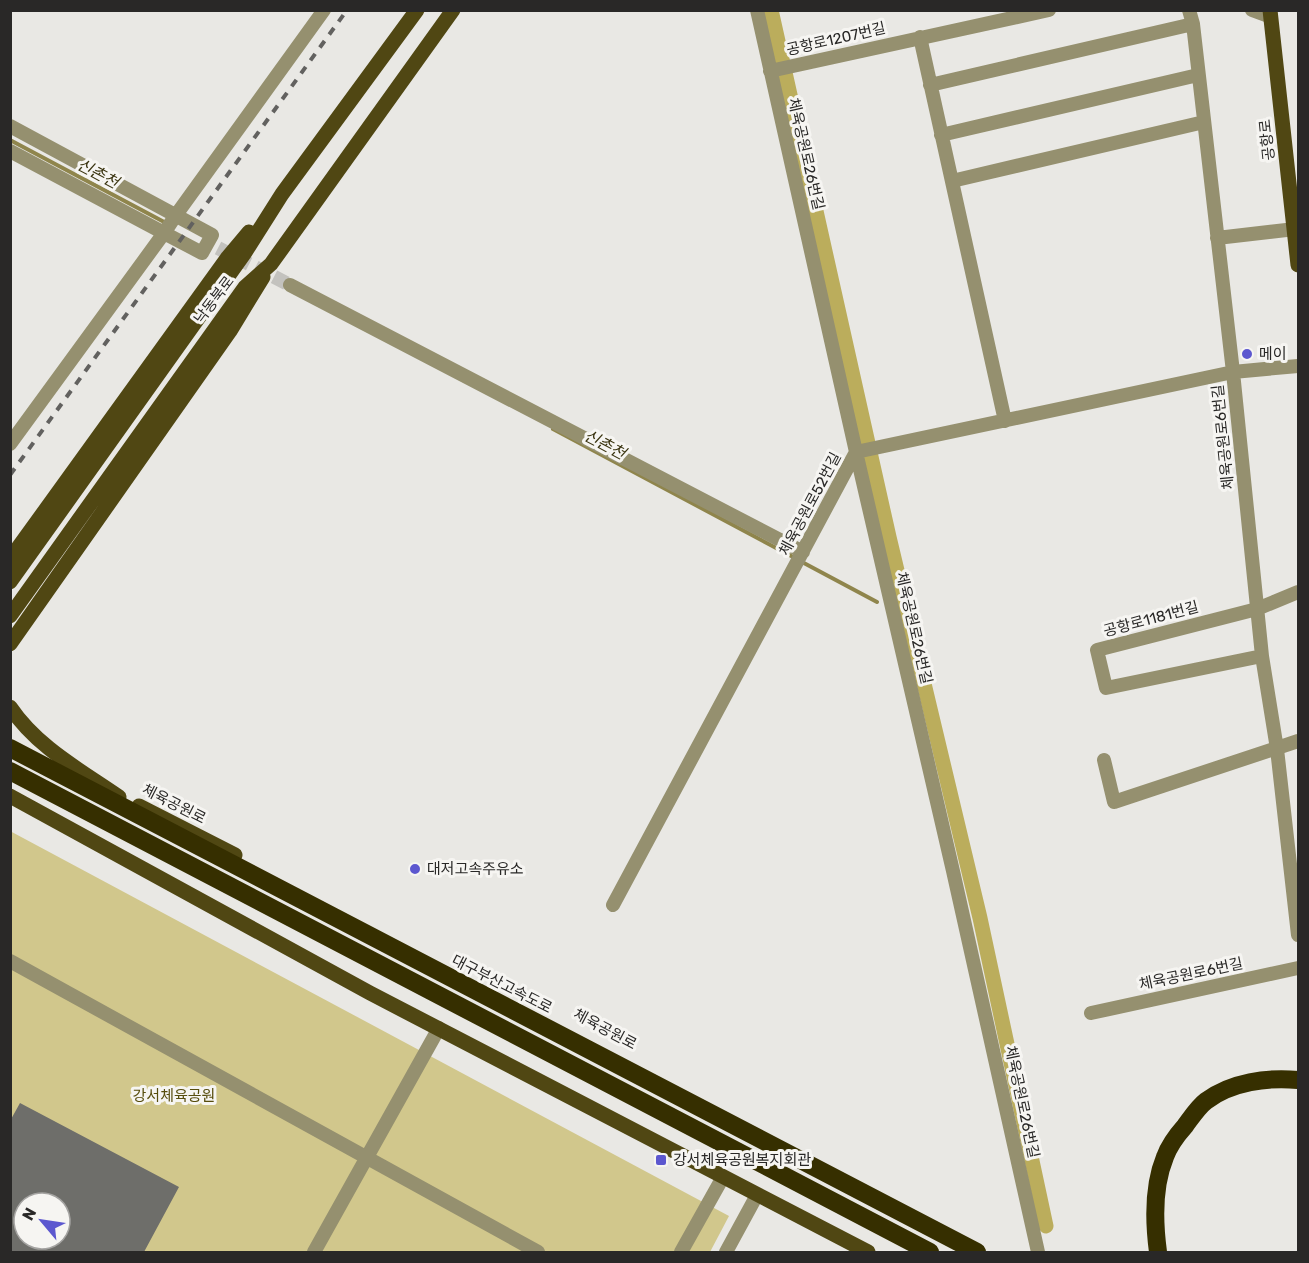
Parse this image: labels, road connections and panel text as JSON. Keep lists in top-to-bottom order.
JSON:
{
  "streets": {
    "highway": ["대구부산고속도로"],
    "main road": ["공항로", "낙동북로", "체육공원로"],
    "street": [
      "공항로1207번길",
      "체육공원로26번길",
      "체육공원로6번길",
      "체육공원로52번길",
      "공항로1181번길"
    ]
  },
  "crossings": [
    ["공항로1207번길", "체육공원로26번길"],
    ["체육공원로26번길", "체육공원로52번길"],
    ["체육공원로6번길", "체육공원로52번길"],
    ["체육공원로6번길", "공항로1181번길"]
  ],
  "water": ["신촌천"],
  "parks": ["강서체육공원"],
  "places": {
    "other": ["메이", "대저고속주유소"],
    "transit": ["강서체육공원복지회관"]
  },
  "north": "top left"
}
